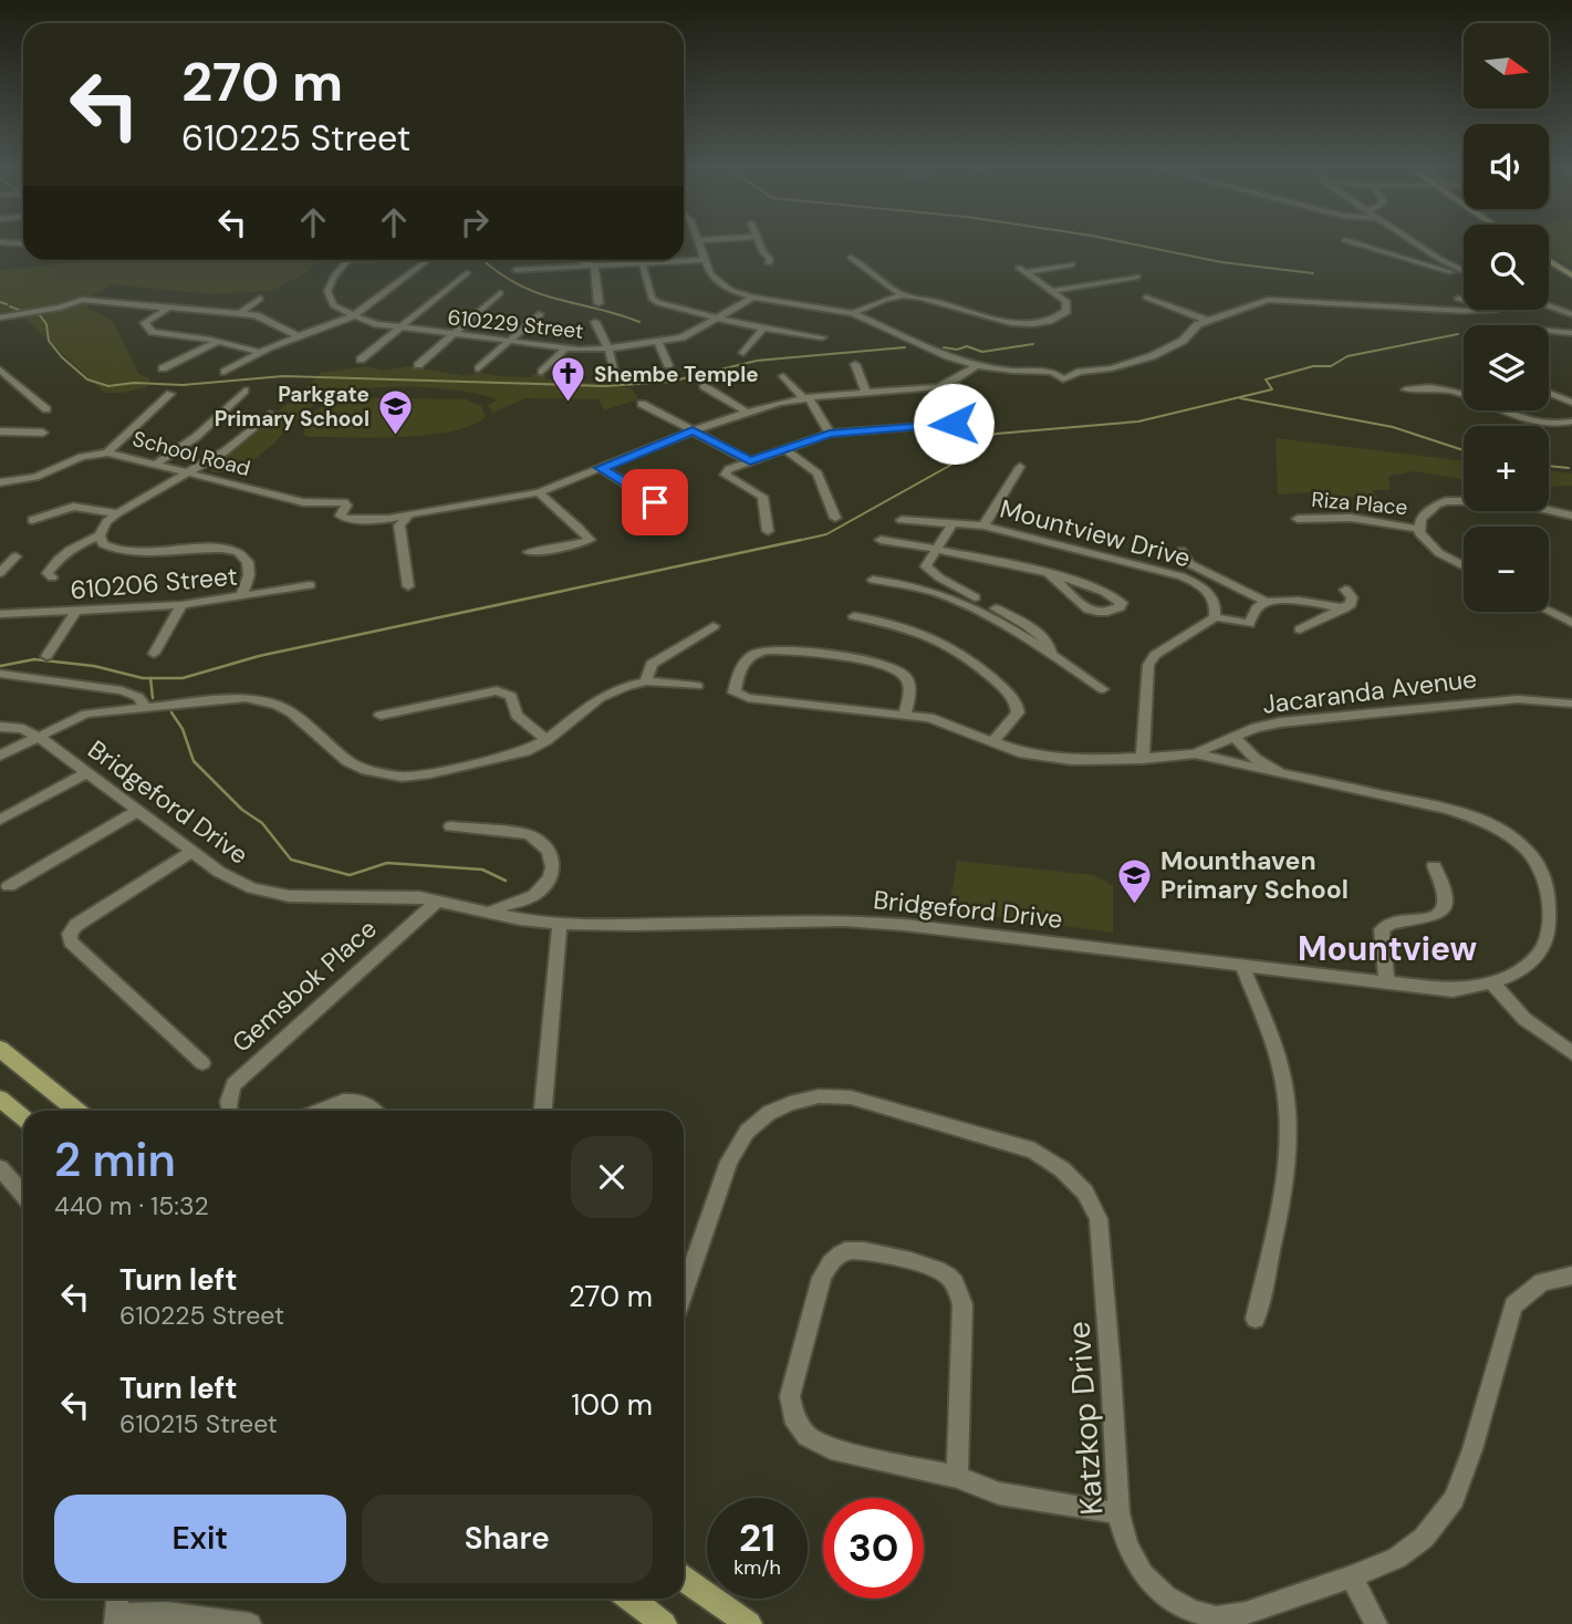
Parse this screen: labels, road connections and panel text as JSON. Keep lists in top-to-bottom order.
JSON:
{
  "streets": {
    "street": [
      "610229 Street",
      "School Road",
      "Riza Place",
      "Mountview Drive",
      "610206 Street",
      "Jacaranda Avenue",
      "Bridgeford Drive",
      "Gemsbok Place",
      "Katzkop Drive"
    ]
  },
  "crossings": [
    ["Jacaranda Avenue", "Bridgeford Drive"],
    ["Bridgeford Drive", "Gemsbok Place"]
  ],
  "districts": ["Mountview"],
  "places": {
    "church": ["Shembe Temple"],
    "school or university": ["Parkgate Primary School", "Mounthaven Primary School"]
  },
  "north": "right",
  "page": {
    "map_buttons": ["+", "−"],
    "turn": ["270 m", "610225 Street"],
    "heading": ["2 min", "440 m · 15:32"],
    "list": [
      {
        "name": "Turn left",
        "note": "610225 Street",
        "value": "270 m"
      },
      {
        "name": "Turn left",
        "note": "610215 Street",
        "value": "100 m"
      }
    ],
    "buttons": ["Exit", "Share"],
    "speed": "21 km/h",
    "limit": "30"
  }
}
